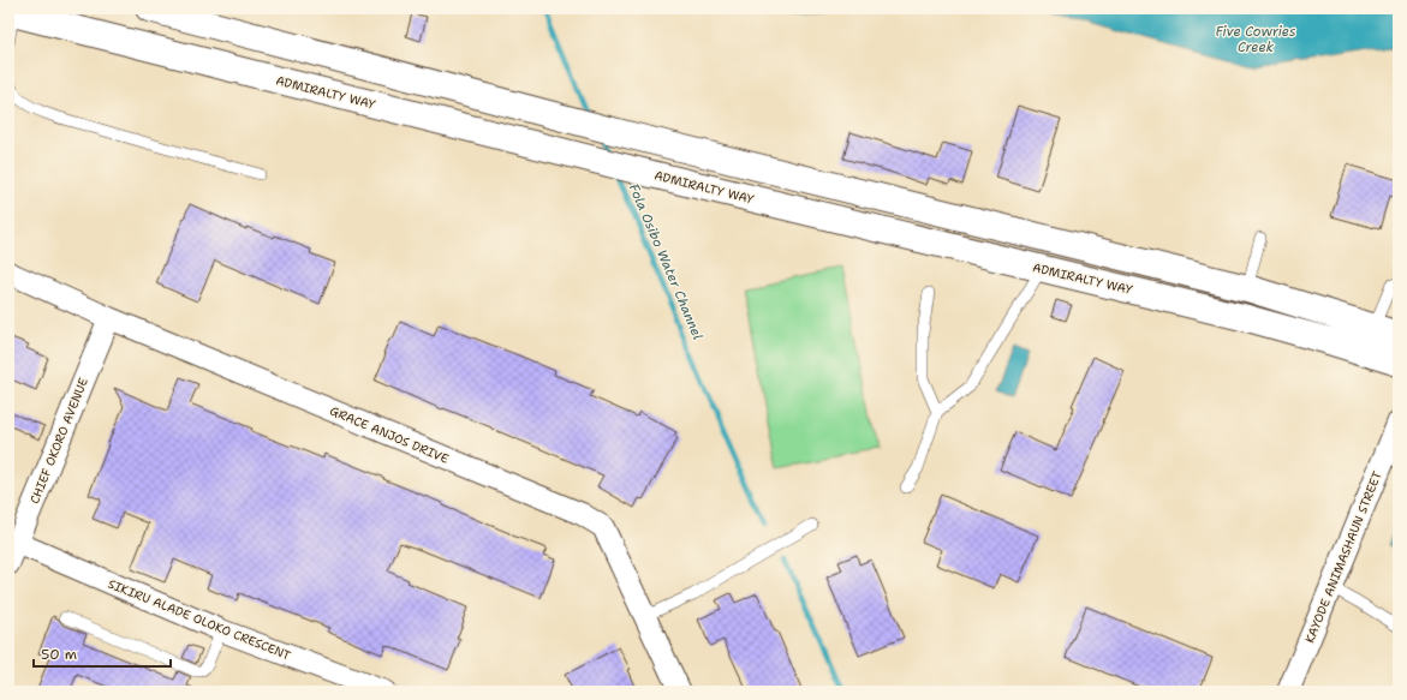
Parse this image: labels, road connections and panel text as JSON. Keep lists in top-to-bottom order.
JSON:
{
  "streets": {
    "main road": ["ADMIRALTY WAY"],
    "street": [
      "GRACE ANJOS DRIVE",
      "CHIEF OKORO AVENUE",
      "KAYODE ANIMASHAUN STREET",
      "SIKIRU ALADE OLOKO CRESCENT"
    ]
  },
  "crossings": [
    ["GRACE ANJOS DRIVE", "CHIEF OKORO AVENUE"],
    ["CHIEF OKORO AVENUE", "SIKIRU ALADE OLOKO CRESCENT"]
  ],
  "water": ["Five Cowries Creek", "Fola Osibo Water Channel"],
  "scale_bar": "50 m"
}
